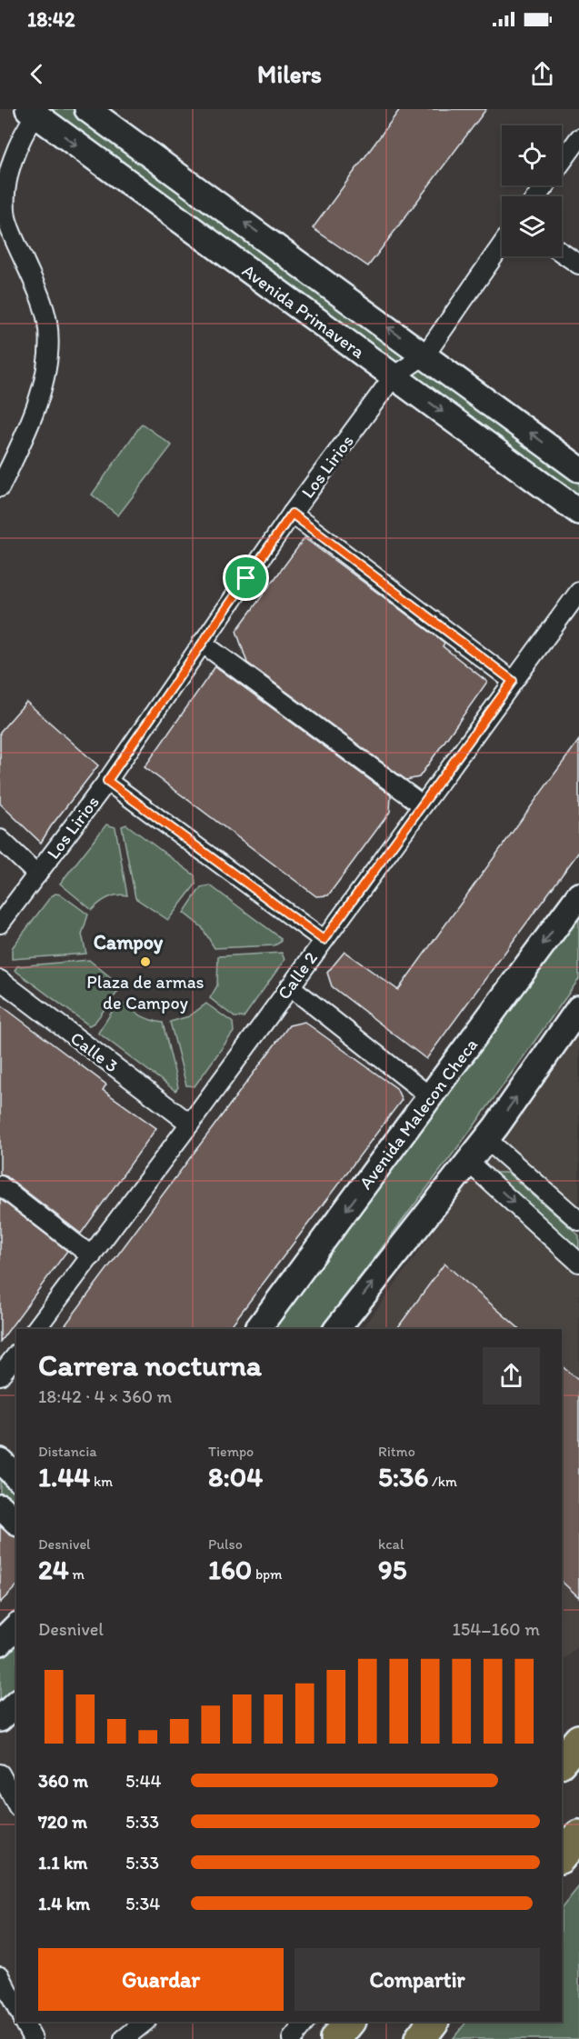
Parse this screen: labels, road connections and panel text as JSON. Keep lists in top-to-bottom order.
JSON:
{
  "streets": {
    "street": [
      "Avenida Primavera",
      "Los Lirios",
      "Calle 2",
      "Calle 3",
      "Avenida Malecon Checa"
    ]
  },
  "crossings": [
    ["Avenida Primavera", "Los Lirios"],
    ["Calle 2", "Calle 3"]
  ],
  "districts": ["Campoy"],
  "places": ["Plaza de armas de Campoy"],
  "page": {
    "status": "18:42",
    "header": "Milers",
    "heading": ["Carrera nocturna", "18:42 · 4 × 360 m"],
    "stats": [
      ["Distancia", "1.44 km"],
      ["Tiempo", "8:04"],
      ["Ritmo", "5:36 /km"],
      ["Desnivel", "24 m"],
      ["Pulso", "160 bpm"],
      ["kcal", "95"]
    ],
    "chart": ["Desnivel", "154–160 m"],
    "list": [
      {
        "name": "360 m",
        "note": "5:44"
      },
      {
        "name": "720 m",
        "note": "5:33"
      },
      {
        "name": "1.1 km",
        "note": "5:33"
      },
      {
        "name": "1.4 km",
        "note": "5:34"
      }
    ],
    "buttons": ["Guardar", "Compartir"]
  }
}
